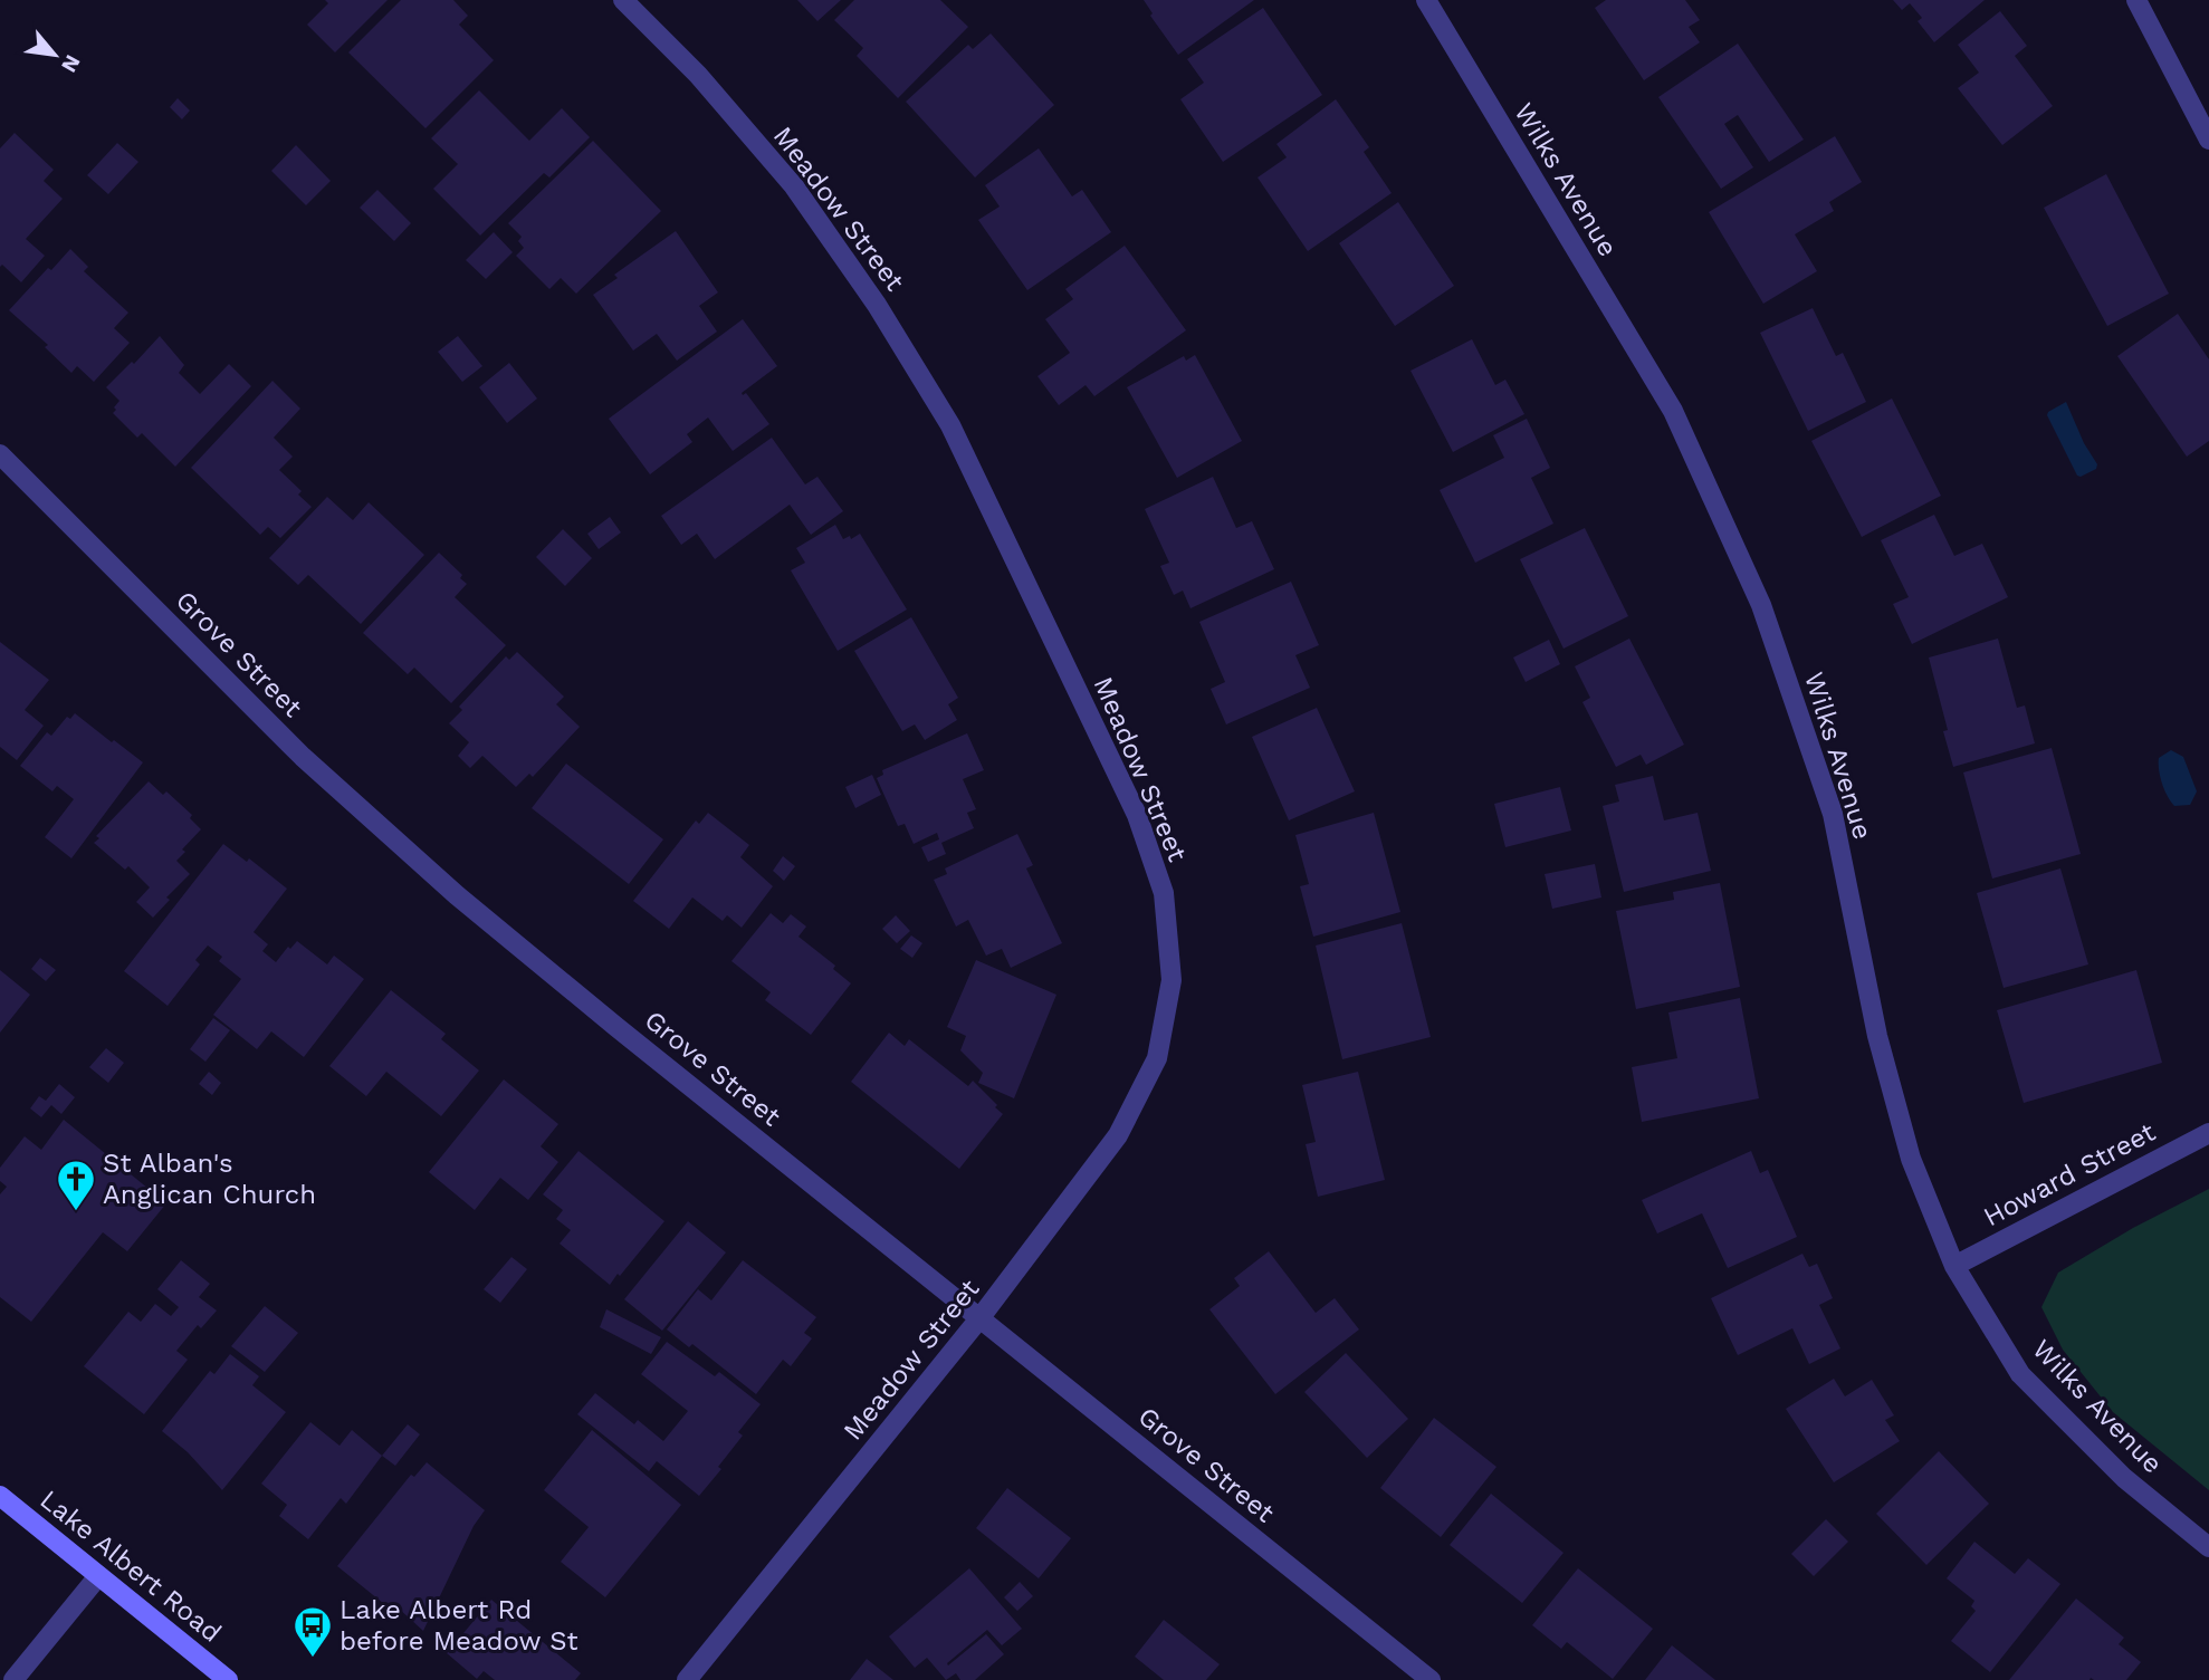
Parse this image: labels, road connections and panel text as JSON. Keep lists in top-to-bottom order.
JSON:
{
  "streets": {
    "main road": ["Lake Albert Road"],
    "street": [
      "Wilks Avenue",
      "Meadow Street",
      "Grove Street",
      "Howard Street"
    ]
  },
  "crossings": [
    ["Wilks Avenue", "Howard Street"],
    ["Meadow Street", "Grove Street"]
  ],
  "places": {
    "church": ["St Alban's Anglican Church"],
    "bus stop": ["Lake Albert Rd before Meadow St"]
  },
  "north": "bottom right"
}
